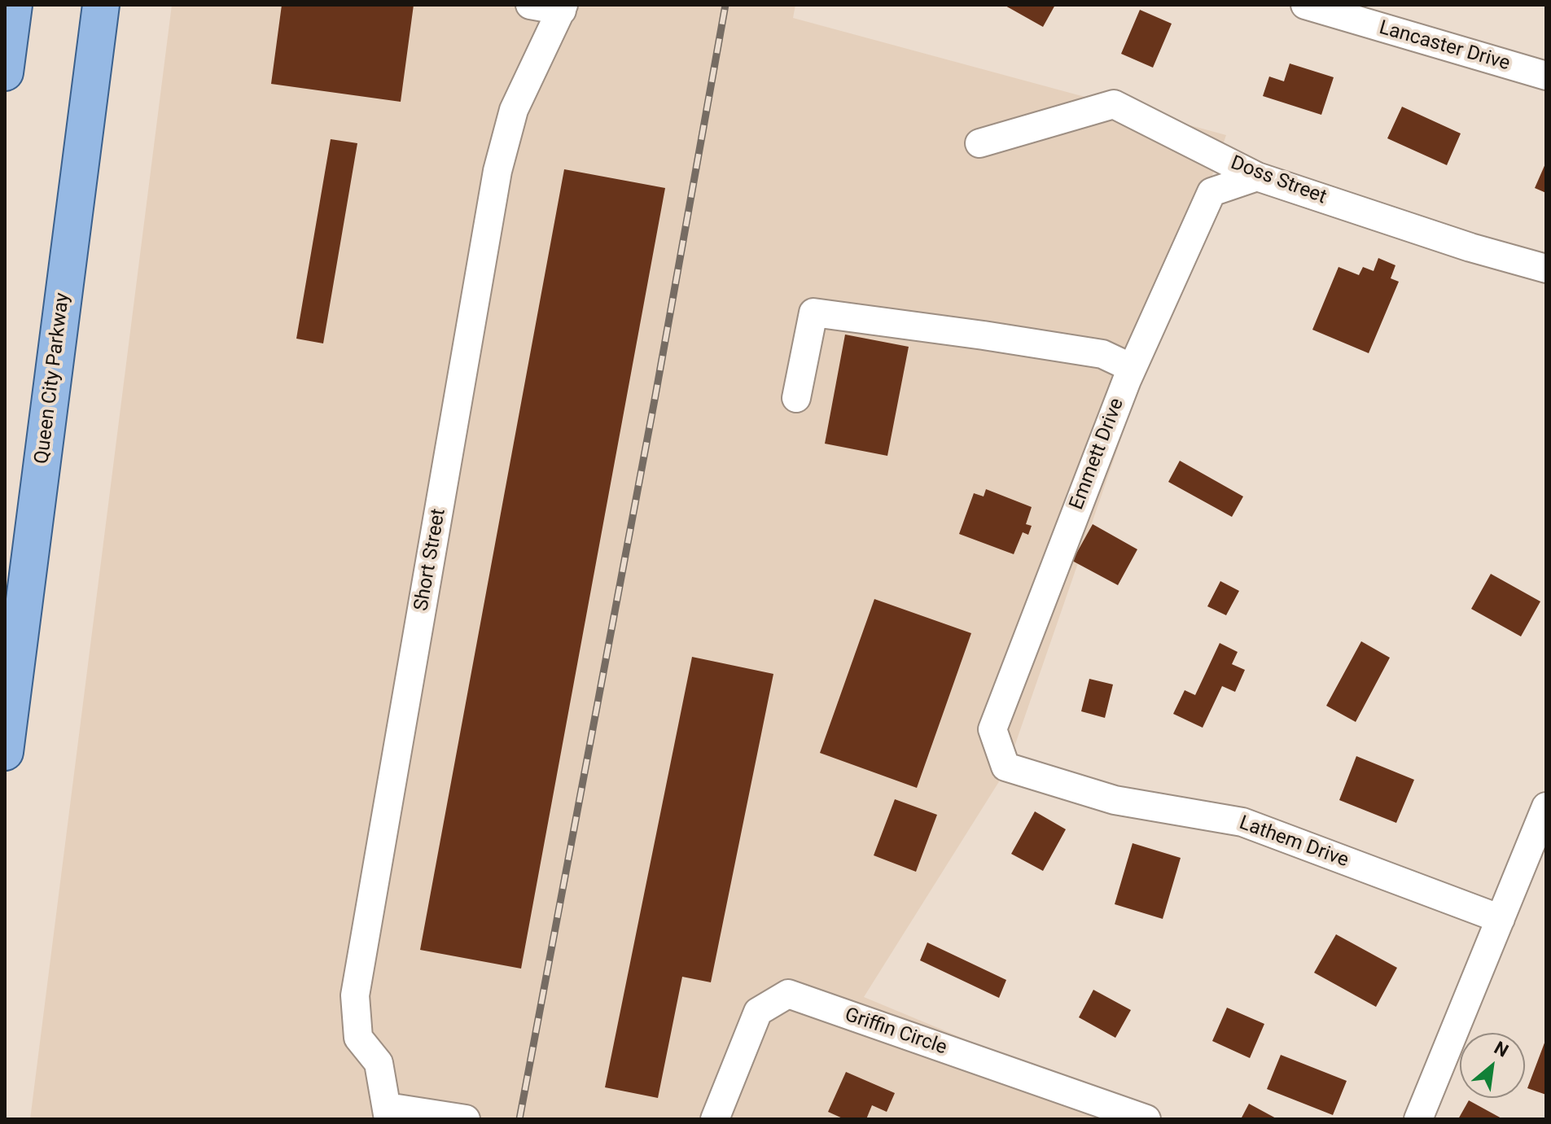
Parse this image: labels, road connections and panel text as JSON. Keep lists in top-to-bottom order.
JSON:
{
  "streets": {
    "main road": ["Queen City Parkway"],
    "street": [
      "Lancaster Drive",
      "Doss Street",
      "Emmett Drive",
      "Short Street",
      "Lathem Drive",
      "Griffin Circle"
    ]
  },
  "crossings": [
    ["Doss Street", "Emmett Drive"],
    ["Emmett Drive", "Lathem Drive"]
  ],
  "north": "top right"
}
